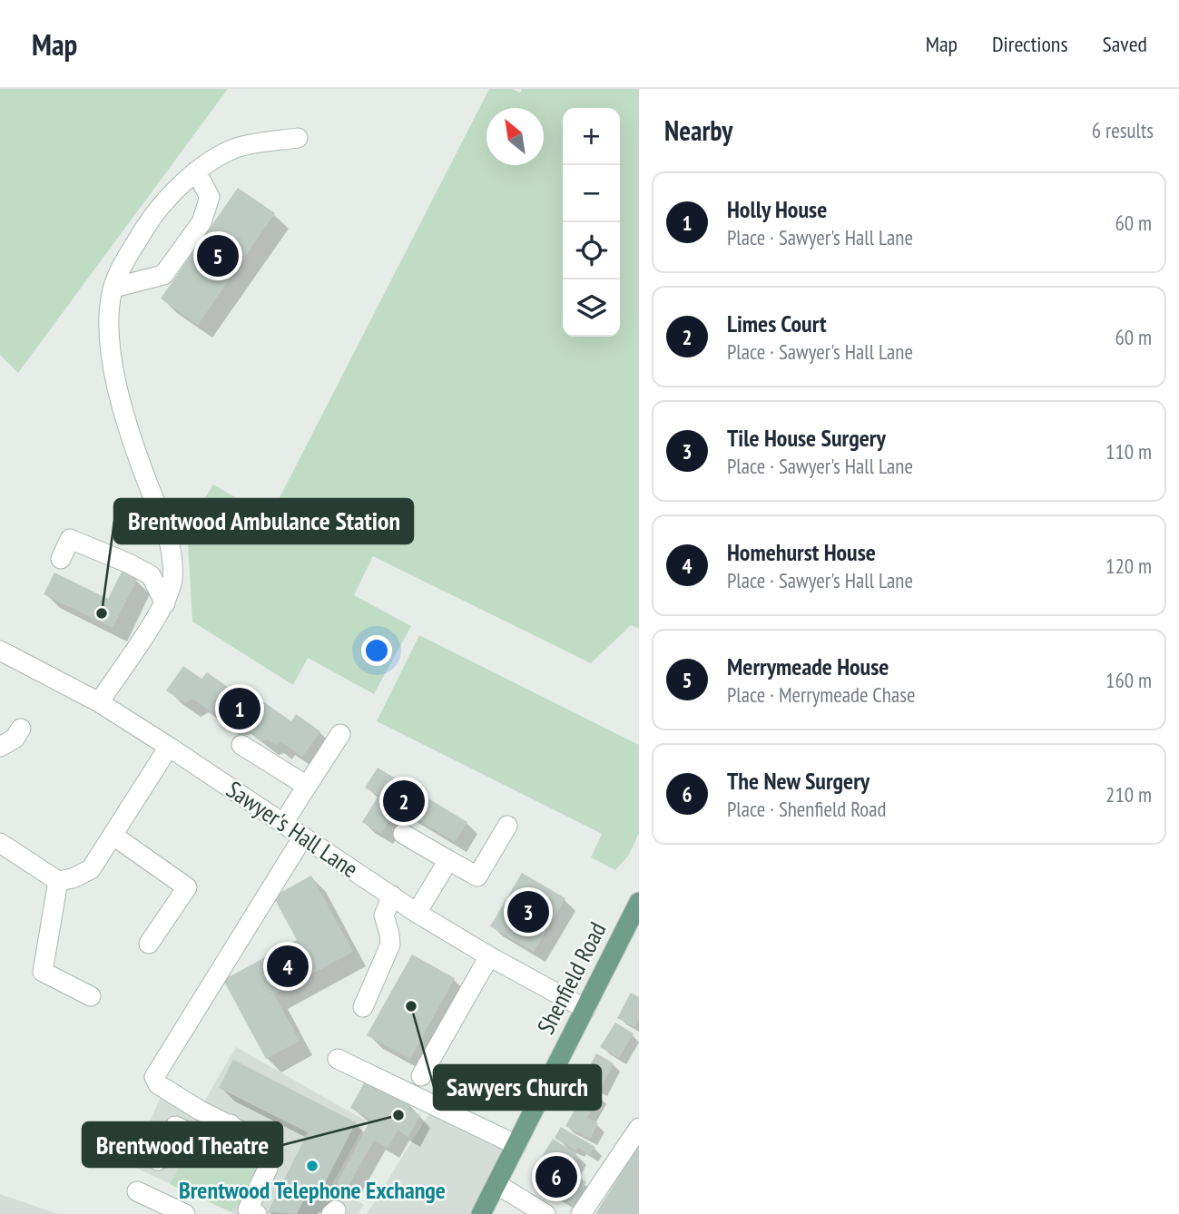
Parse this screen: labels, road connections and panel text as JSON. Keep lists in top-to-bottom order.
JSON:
{
  "streets": {
    "main road": ["Shenfield Road"],
    "street": ["Sawyer's Hall Lane"]
  },
  "crossings": [
    ["Sawyer's Hall Lane", "Shenfield Road"]
  ],
  "places": [
    "Brentwood Ambulance Station",
    "Sawyers Church",
    "Brentwood Theatre",
    "Brentwood Telephone Exchange"
  ],
  "north": "top left",
  "page": {
    "header": "Map",
    "nav": ["Map", "Directions", "Saved"],
    "heading": ["Nearby", "6 results"],
    "map_buttons": ["+", "−"],
    "list": [
      {
        "mark": "1",
        "name": "Holly House",
        "note": "Place · Sawyer's Hall Lane",
        "value": "60 m"
      },
      {
        "mark": "2",
        "name": "Limes Court",
        "note": "Place · Sawyer's Hall Lane",
        "value": "60 m"
      },
      {
        "mark": "3",
        "name": "Tile House Surgery",
        "note": "Place · Sawyer's Hall Lane",
        "value": "110 m"
      },
      {
        "mark": "4",
        "name": "Homehurst House",
        "note": "Place · Sawyer's Hall Lane",
        "value": "120 m"
      },
      {
        "mark": "5",
        "name": "Merrymeade House",
        "note": "Place · Merrymeade Chase",
        "value": "160 m"
      },
      {
        "mark": "6",
        "name": "The New Surgery",
        "note": "Place · Shenfield Road",
        "value": "210 m"
      }
    ],
    "pins": [
      "5",
      "1",
      "2",
      "3",
      "4",
      "6"
    ]
  }
}
